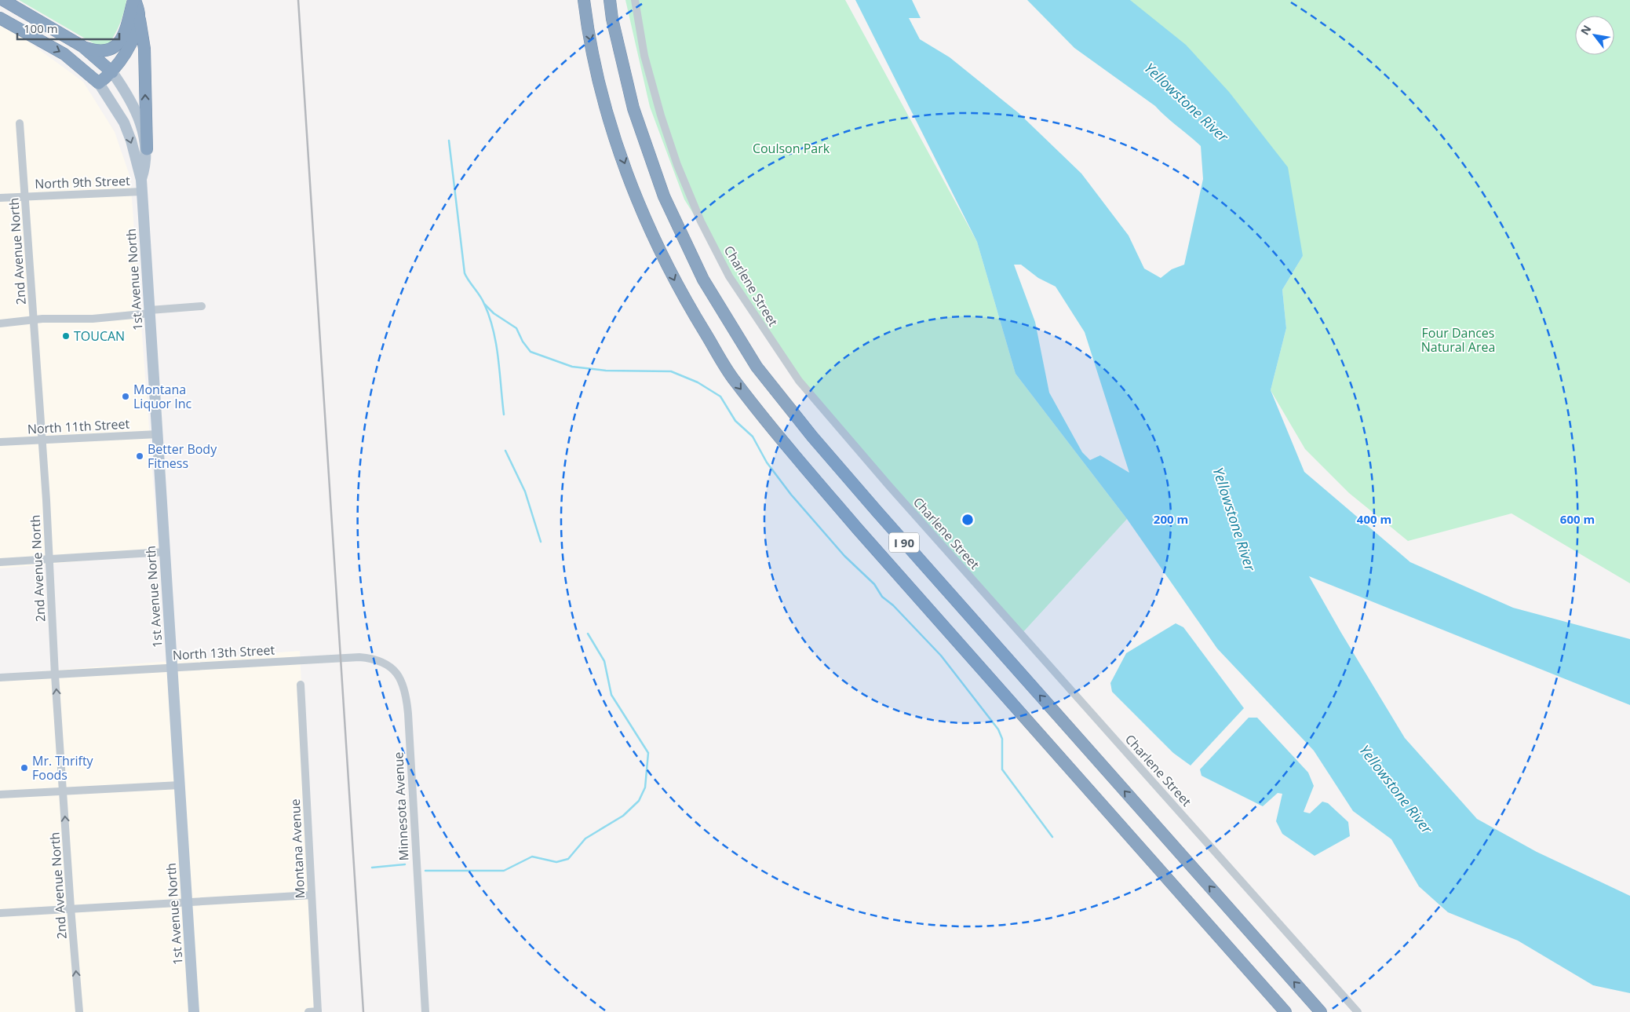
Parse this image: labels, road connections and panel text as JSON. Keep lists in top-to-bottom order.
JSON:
{
  "streets": {
    "highway": ["1st Avenue North", "I 90"],
    "street": [
      "North 9th Street",
      "2nd Avenue North",
      "Charlene Street",
      "North 11th Street",
      "North 13th Street",
      "Minnesota Avenue",
      "Montana Avenue"
    ]
  },
  "crossings": [
    ["North 9th Street", "2nd Avenue North"],
    ["North 9th Street", "1st Avenue North"],
    ["2nd Avenue North", "North 11th Street"],
    ["2nd Avenue North", "North 13th Street"],
    ["1st Avenue North", "North 11th Street"],
    ["1st Avenue North", "North 13th Street"],
    ["North 13th Street", "Minnesota Avenue"]
  ],
  "one_way": ["2nd Avenue North"],
  "water": ["Yellowstone River"],
  "parks": ["Coulson Park", "Four Dances Natural Area"],
  "places": [
    "TOUCAN",
    "Montana Liquor Inc",
    "Better Body Fitness",
    "Mr. Thrifty Foods"
  ],
  "scale_bar": "100 m",
  "north": "top left",
  "rings": ["200 m", "400 m", "600 m"]
}
